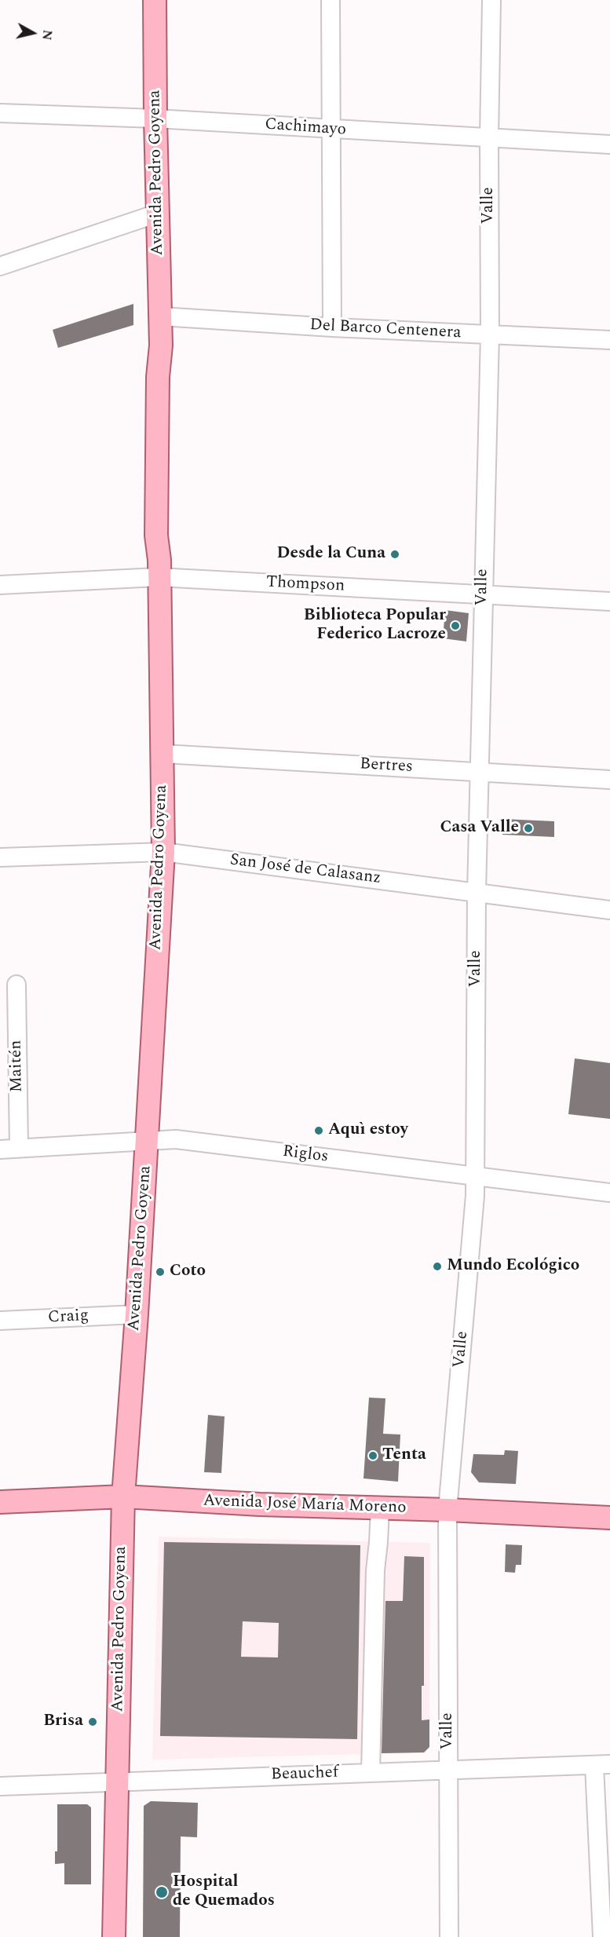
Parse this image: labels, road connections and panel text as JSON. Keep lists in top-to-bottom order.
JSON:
{
  "streets": {
    "main road": ["Avenida Pedro Goyena", "Avenida José María Moreno"],
    "street": [
      "Cachimayo",
      "Valle",
      "Del Barco Centenera",
      "Thompson",
      "Bertres",
      "San José de Calasanz",
      "Maitén",
      "Riglos",
      "Craig",
      "Beauchef"
    ]
  },
  "crossings": [
    ["Cachimayo", "Avenida Pedro Goyena"],
    ["Cachimayo", "Valle"],
    ["Avenida Pedro Goyena", "Del Barco Centenera"],
    ["Avenida Pedro Goyena", "Thompson"],
    ["Avenida Pedro Goyena", "Bertres"],
    ["Avenida Pedro Goyena", "San José de Calasanz"],
    ["Avenida Pedro Goyena", "Riglos"],
    ["Avenida Pedro Goyena", "Craig"],
    ["Avenida Pedro Goyena", "Avenida José María Moreno"],
    ["Avenida Pedro Goyena", "Beauchef"],
    ["Valle", "Del Barco Centenera"],
    ["Valle", "Thompson"],
    ["Valle", "Bertres"],
    ["Valle", "San José de Calasanz"],
    ["Valle", "Riglos"],
    ["Valle", "Avenida José María Moreno"],
    ["Valle", "Beauchef"],
    ["Maitén", "Riglos"]
  ],
  "places": [
    "Desde la Cuna",
    "Biblioteca Popular Federico Lacroze",
    "Casa Valle",
    "Aquì estoy",
    "Mundo Ecológico",
    "Coto",
    "Tenta",
    "Brisa",
    "Hospital de Quemados"
  ],
  "north": "right"
}
